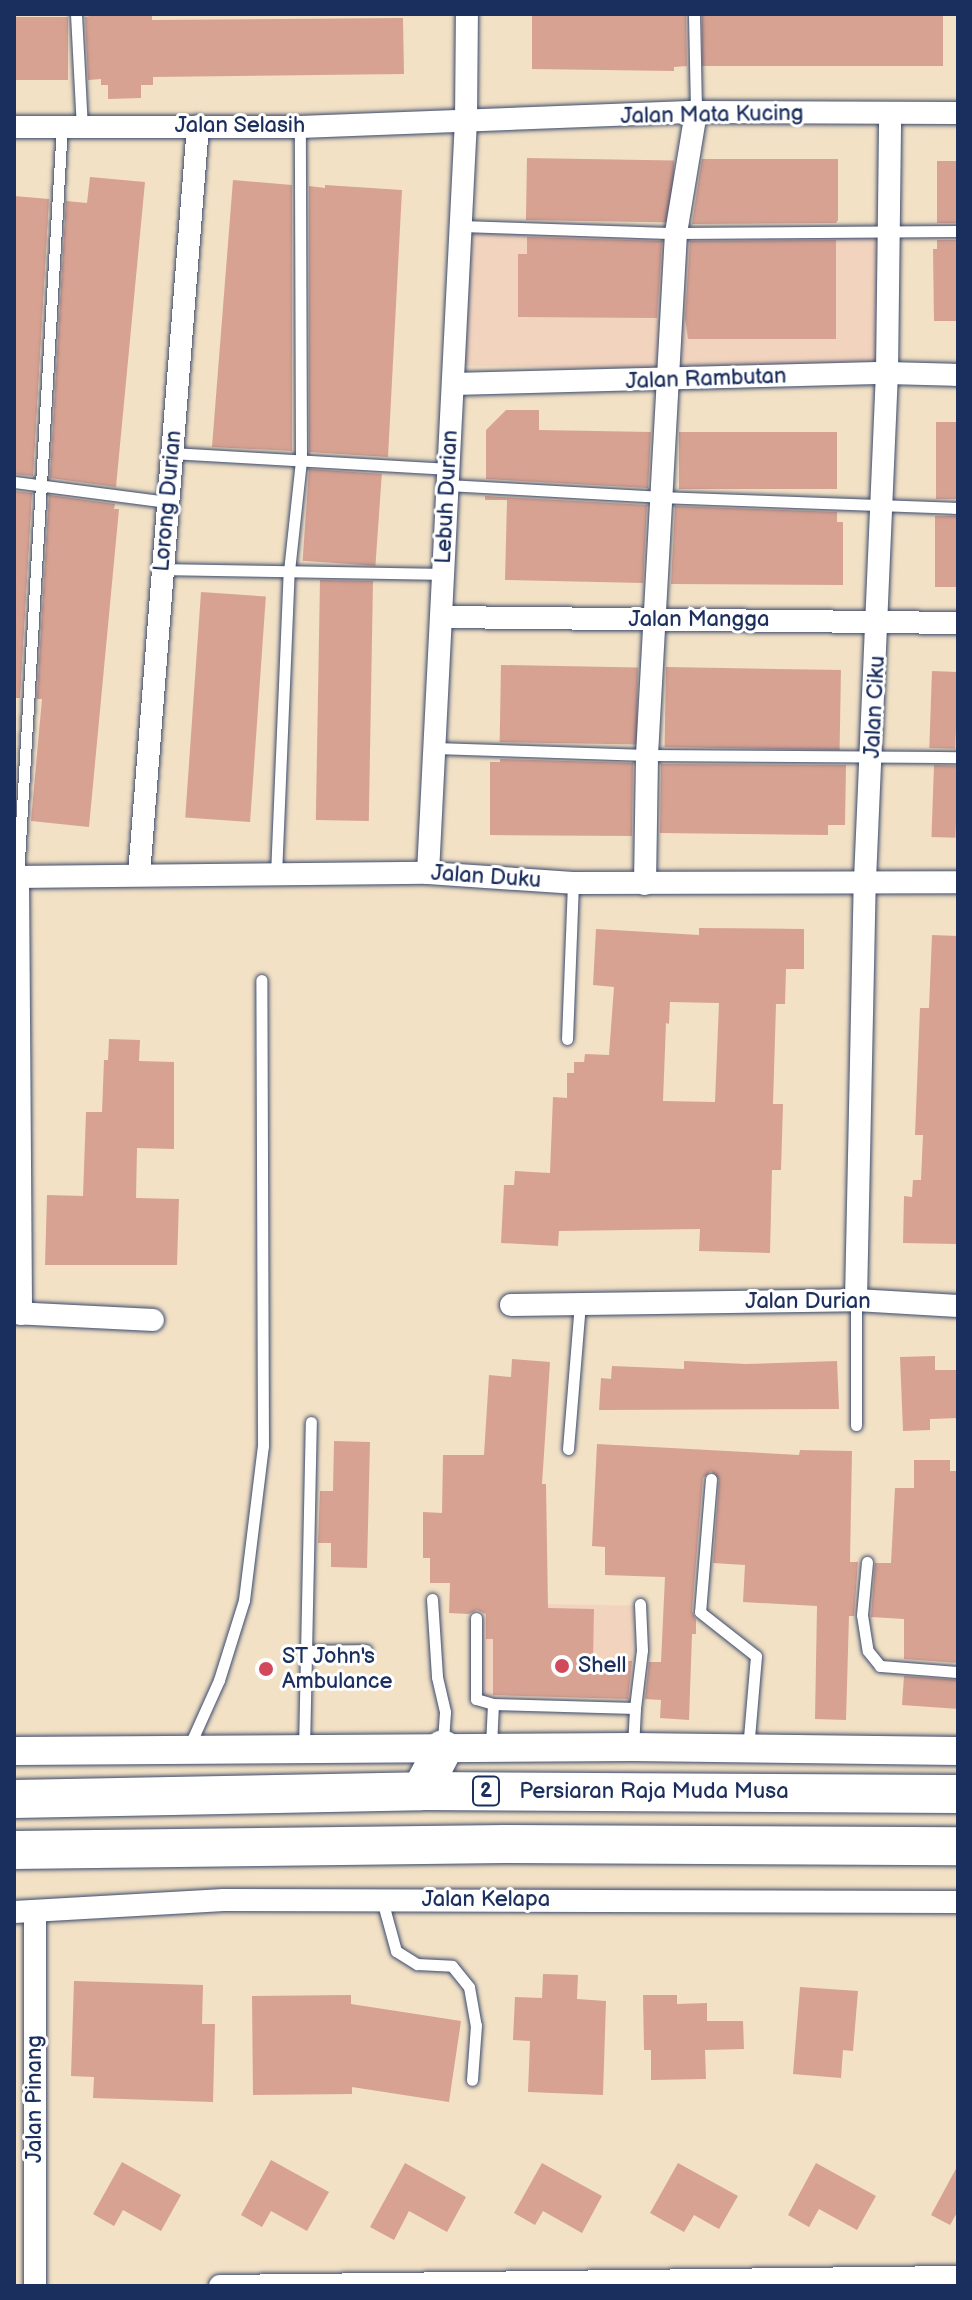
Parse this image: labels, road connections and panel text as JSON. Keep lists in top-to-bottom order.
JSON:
{
  "streets": {
    "highway": ["2", "Persiaran Raja Muda Musa"],
    "street": [
      "Jalan Mata Kucing",
      "Jalan Selasih",
      "Jalan Rambutan",
      "Lebuh Durian",
      "Lorong Durian",
      "Jalan Mangga",
      "Jalan Ciku",
      "Jalan Duku",
      "Jalan Durian",
      "Jalan Kelapa",
      "Jalan Pinang"
    ]
  },
  "crossings": [
    ["Jalan Mata Kucing", "Jalan Selasih"],
    ["Jalan Mata Kucing", "Lebuh Durian"],
    ["Jalan Mata Kucing", "Jalan Ciku"],
    ["Jalan Selasih", "Lebuh Durian"],
    ["Jalan Selasih", "Lorong Durian"],
    ["Jalan Rambutan", "Lebuh Durian"],
    ["Jalan Rambutan", "Jalan Ciku"],
    ["Lebuh Durian", "Jalan Mangga"],
    ["Lebuh Durian", "Jalan Duku"],
    ["Lorong Durian", "Jalan Duku"],
    ["Jalan Mangga", "Jalan Ciku"],
    ["Jalan Ciku", "Jalan Duku"],
    ["Jalan Ciku", "Jalan Durian"],
    ["Jalan Kelapa", "Jalan Pinang"]
  ],
  "places": ["Shell", "ST John's Ambulance"]
}
